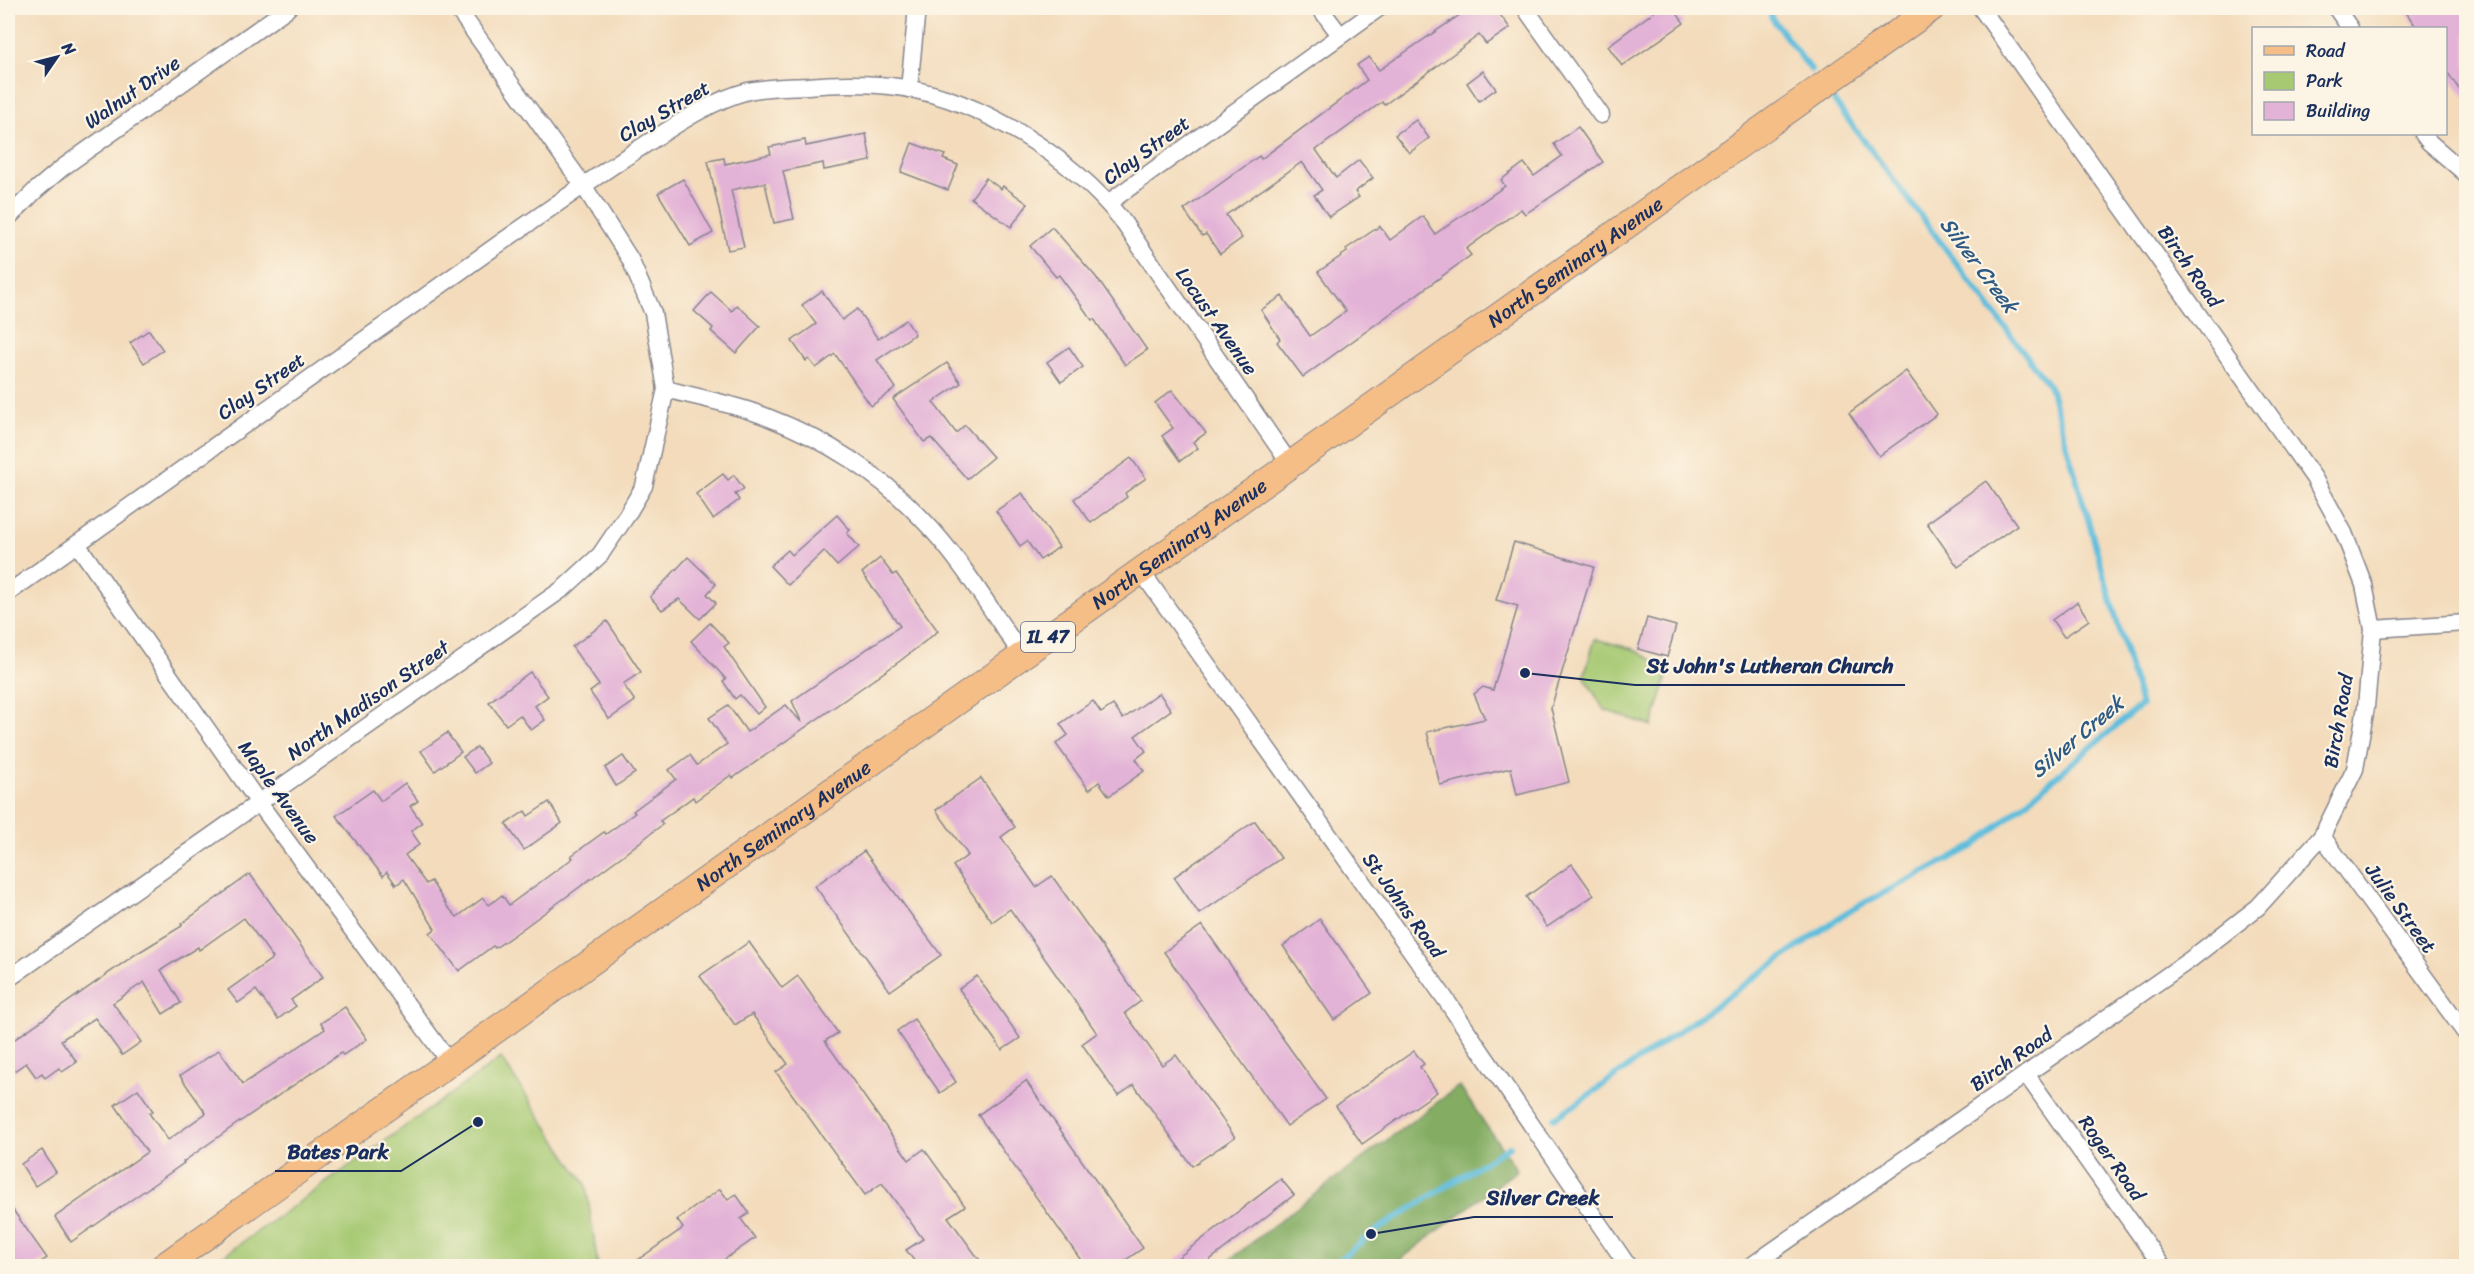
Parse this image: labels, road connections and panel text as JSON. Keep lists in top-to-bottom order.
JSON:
{
  "streets": {
    "main road": ["North Seminary Avenue", "IL 47"],
    "street": [
      "Walnut Drive",
      "Clay Street",
      "Birch Road",
      "Locust Avenue",
      "North Madison Street",
      "Maple Avenue",
      "St Johns Road",
      "Julie Street",
      "Roger Road"
    ]
  },
  "crossings": [
    ["Clay Street", "Locust Avenue"],
    ["Clay Street", "Maple Avenue"],
    ["North Seminary Avenue", "Locust Avenue"],
    ["North Seminary Avenue", "Maple Avenue"],
    ["North Seminary Avenue", "St Johns Road"],
    ["Birch Road", "Julie Street"],
    ["Birch Road", "Roger Road"],
    ["North Madison Street", "Maple Avenue"]
  ],
  "water": ["Silver Creek"],
  "places": ["St John's Lutheran Church", "Bates Park", "Silver Creek"],
  "legend": ["Road", "Park", "Building"],
  "north": "top right"
}
